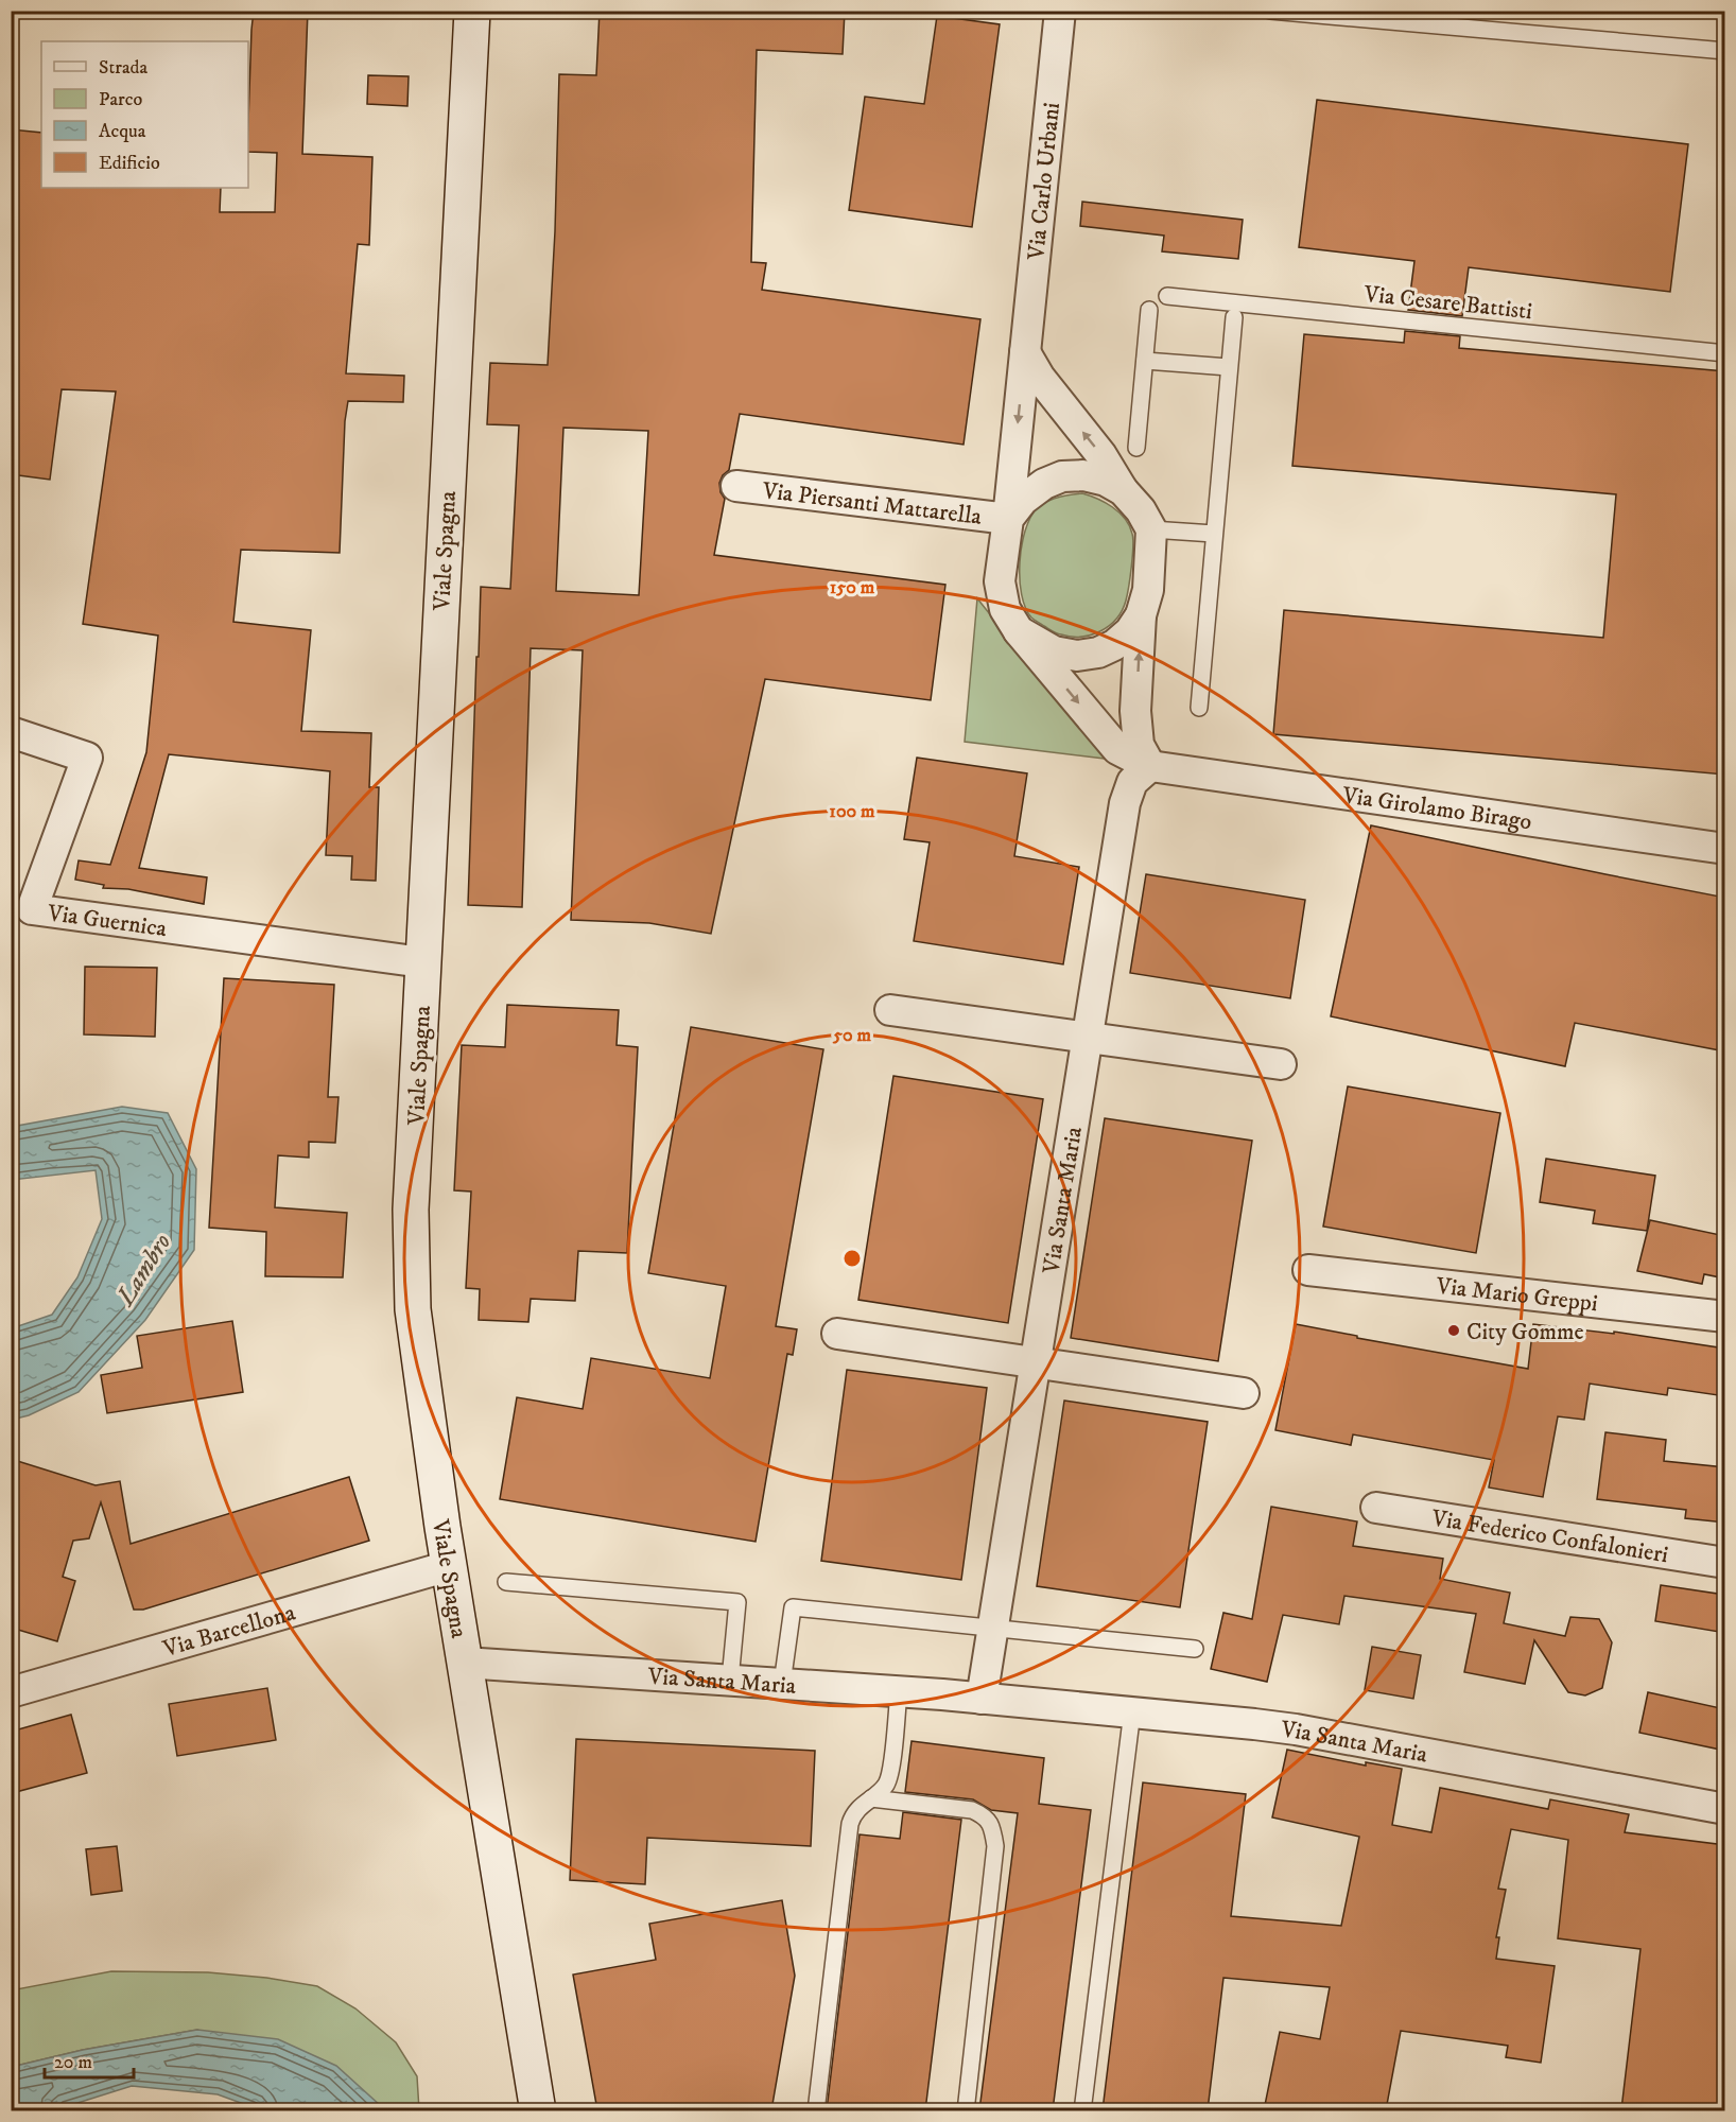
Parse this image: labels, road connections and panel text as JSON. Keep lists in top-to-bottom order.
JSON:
{
  "streets": {
    "street": [
      "Via Carlo Urbani",
      "Via Piersanti Mattarella",
      "Viale Spagna",
      "Via Girolamo Birago",
      "Via Guernica",
      "Via Santa Maria",
      "Via Mario Greppi",
      "Via Federico Confalonieri",
      "Via Barcellona"
    ],
    "lane": ["Via Cesare Battisti"]
  },
  "crossings": [
    ["Via Carlo Urbani", "Via Piersanti Mattarella"],
    ["Via Carlo Urbani", "Via Girolamo Birago"],
    ["Via Piersanti Mattarella", "Via Girolamo Birago"],
    ["Viale Spagna", "Via Guernica"],
    ["Viale Spagna", "Via Santa Maria"],
    ["Viale Spagna", "Via Barcellona"],
    ["Via Girolamo Birago", "Via Santa Maria"]
  ],
  "water": ["Lambro"],
  "places": ["City Gomme"],
  "legend": [
    "Strada",
    "Parco",
    "Acqua",
    "Edificio"
  ],
  "scale_bar": "20 m",
  "rings": ["150 m", "100 m", "50 m"]
}
